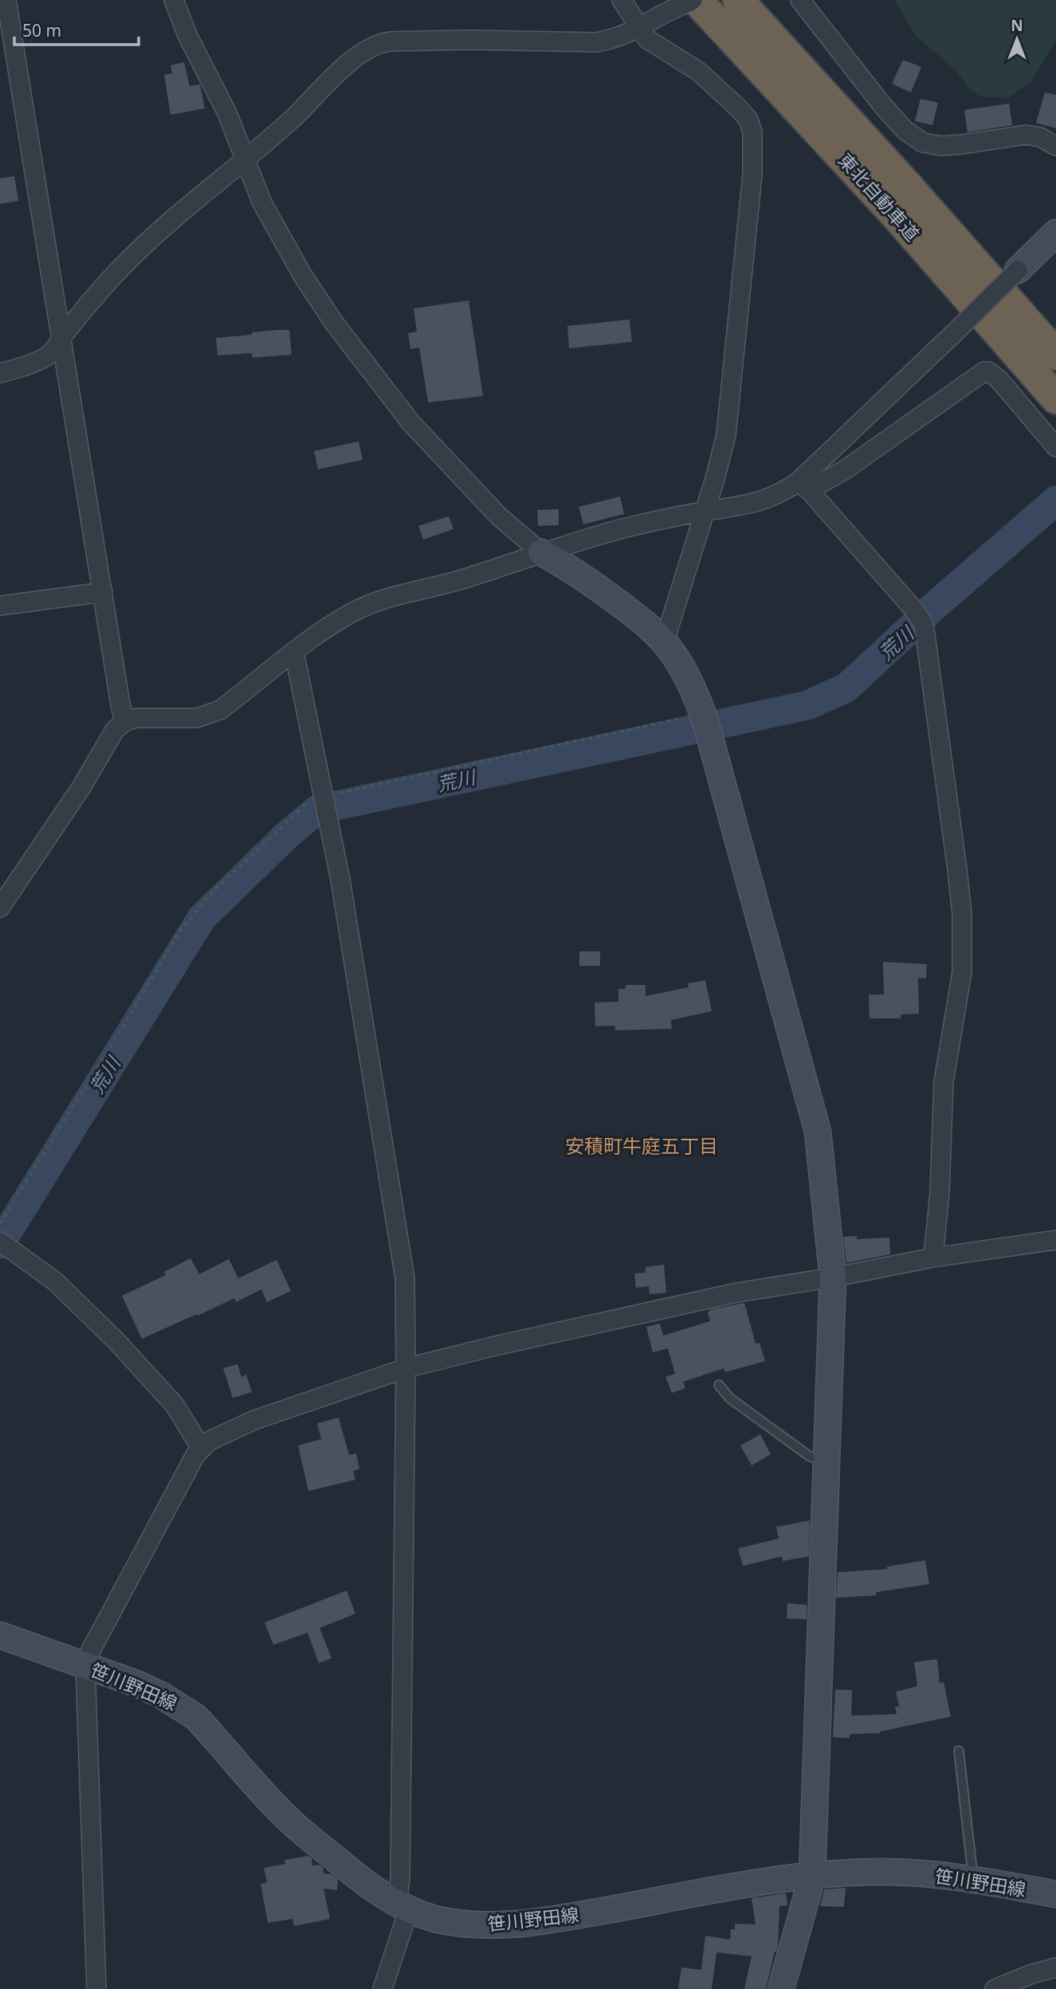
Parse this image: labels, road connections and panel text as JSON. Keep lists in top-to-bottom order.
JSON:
{
  "streets": {
    "highway": ["東北自動車道"],
    "street": ["笹川野田線"]
  },
  "districts": ["安積町牛庭五丁目"],
  "water": ["荒川"],
  "scale_bar": "50 m",
  "north": "top"
}
